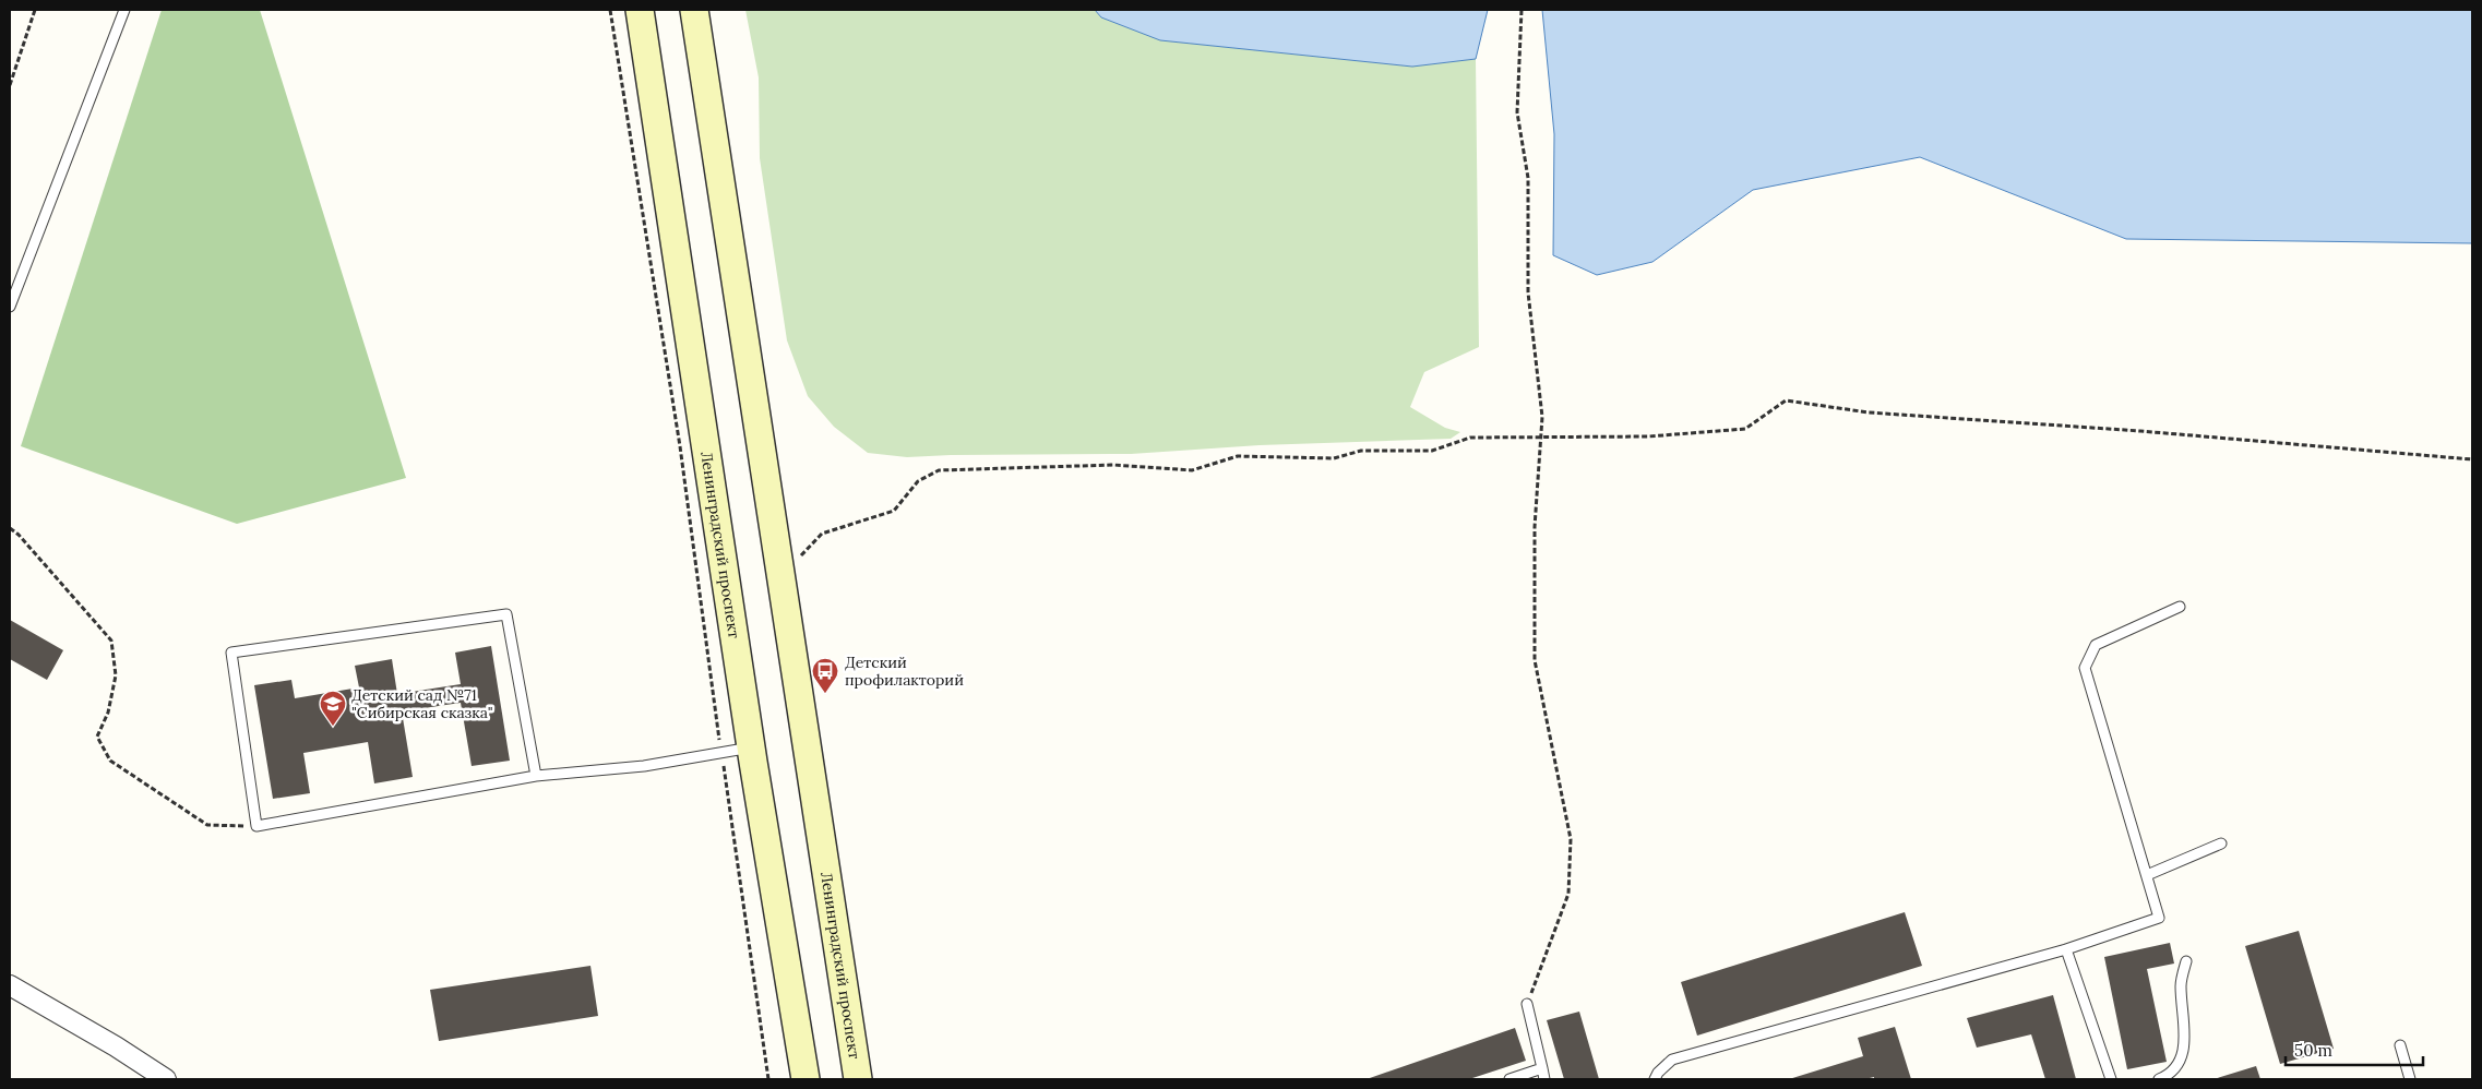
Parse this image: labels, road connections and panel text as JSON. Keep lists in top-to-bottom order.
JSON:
{
  "streets": {
    "main road": ["Ленинградский проспект"]
  },
  "places": {
    "bus stop": ["Детский профилакторий"],
    "school or university": ["Детский сад №71 \"Сибирская сказка\""]
  },
  "scale_bar": "50 m"
}
